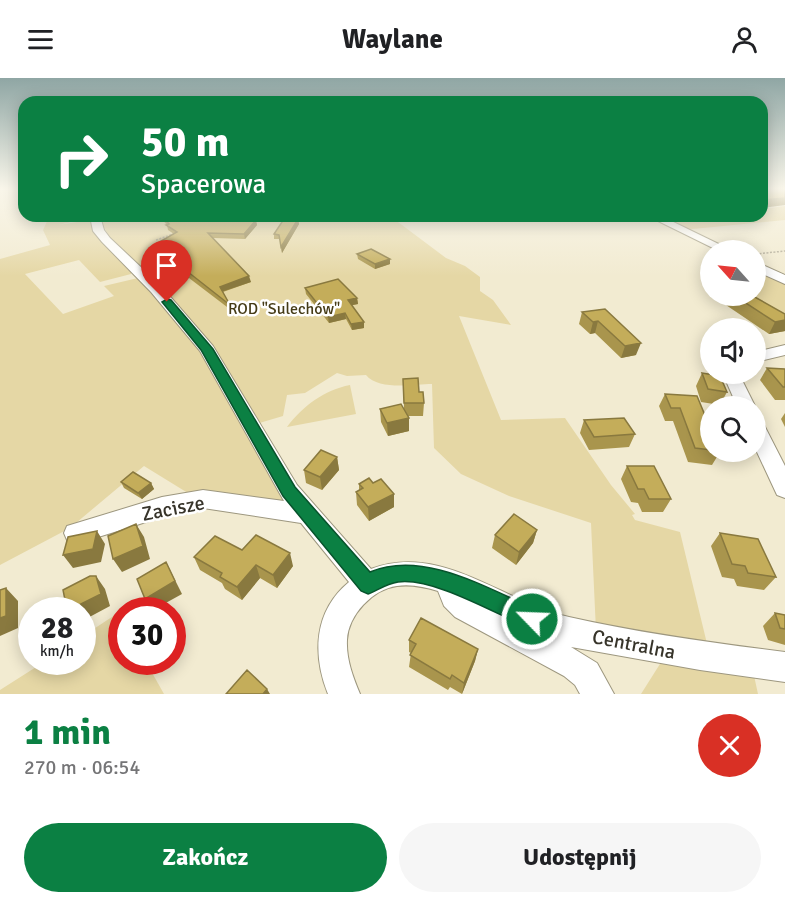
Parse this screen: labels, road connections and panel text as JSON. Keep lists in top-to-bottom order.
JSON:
{
  "streets": {
    "street": ["Zacisze", "Centralna"]
  },
  "parks": ["ROD \"Sulechów\""],
  "north": "top left",
  "page": {
    "header": "Waylane",
    "turn": ["50 m", "Spacerowa"],
    "speed": "28 km/h",
    "limit": "30",
    "heading": ["1 min", "270 m · 06:54"],
    "buttons": ["Zakończ", "Udostępnij"]
  }
}
